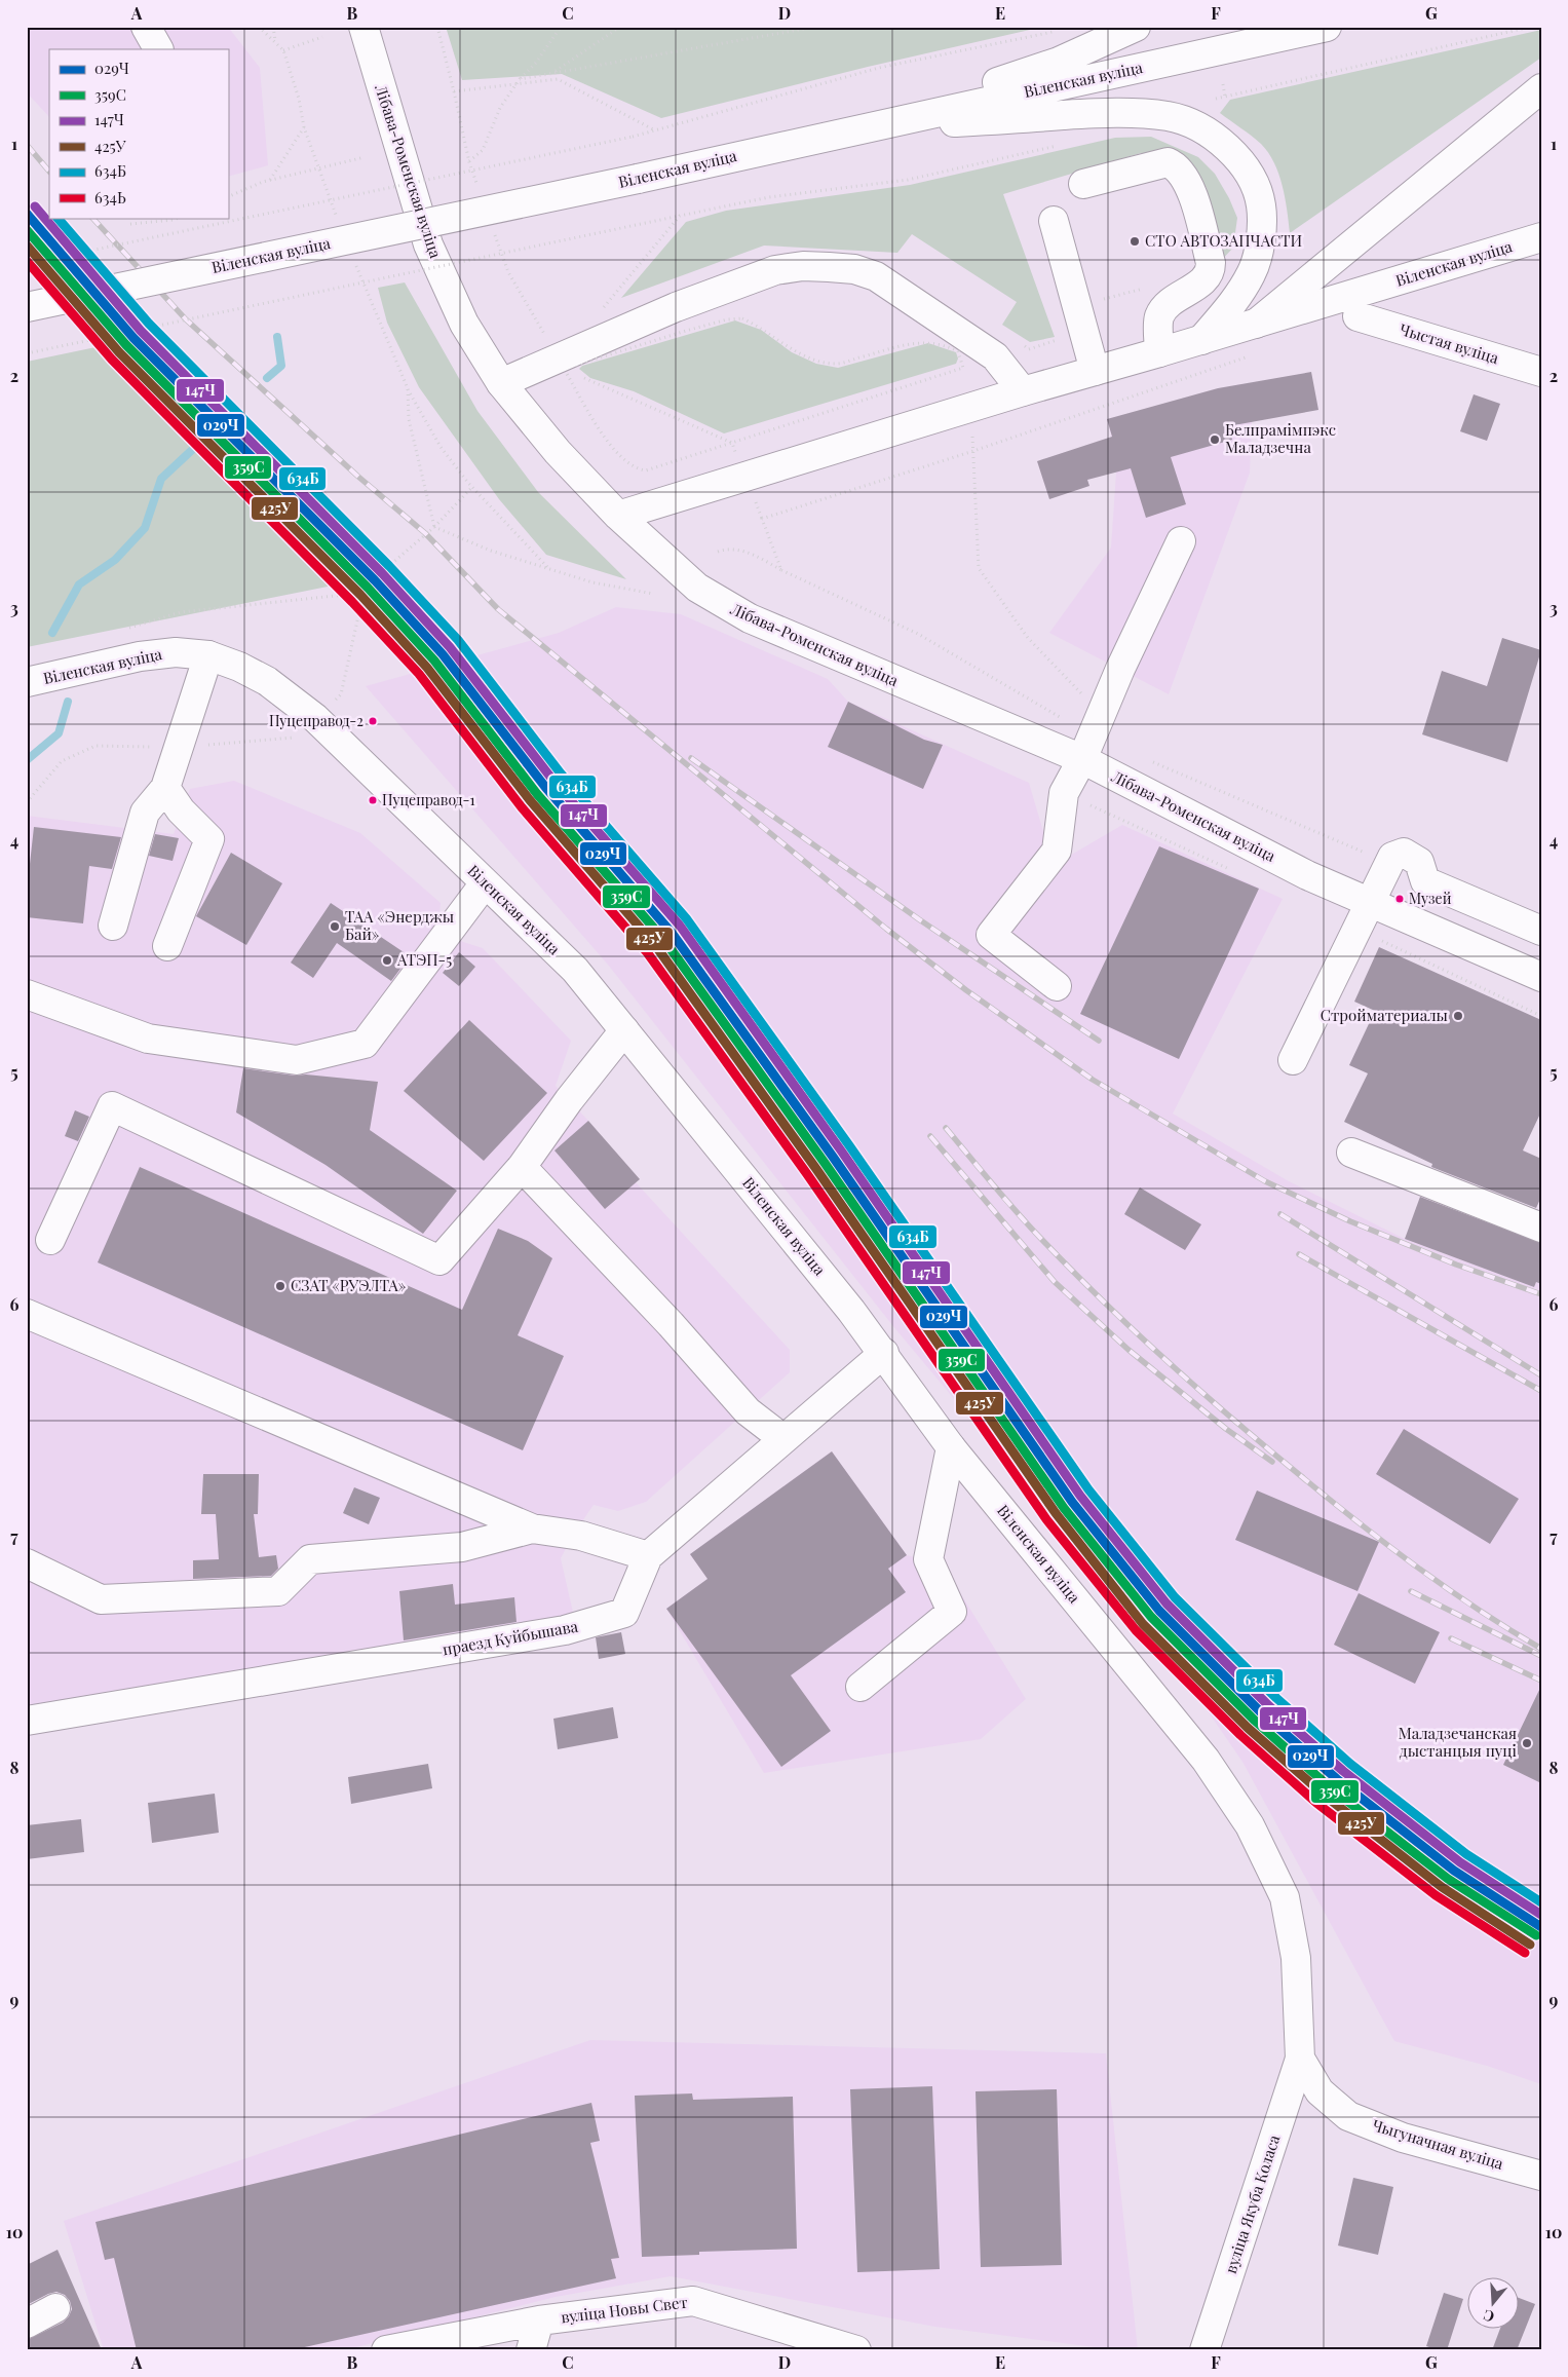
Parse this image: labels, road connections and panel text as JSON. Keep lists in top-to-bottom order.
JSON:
{
  "streets": {
    "main road": [
      "Віленская вуліца",
      "Лібава-Роменская вуліца",
      "Чыстая вуліца",
      "праезд Куйбышава",
      "Чыгуначная вуліца",
      "вуліца Якуба Коласа",
      "вуліца Новы Свет"
    ]
  },
  "crossings": [
    ["Віленская вуліца", "Лібава-Роменская вуліца"],
    ["Віленская вуліца", "праезд Куйбышава"],
    ["Віленская вуліца", "Чыгуначная вуліца"],
    ["Віленская вуліца", "вуліца Якуба Коласа"],
    ["Чыгуначная вуліца", "вуліца Якуба Коласа"]
  ],
  "places": [
    "СТО АВТОЗАПЧАСТИ",
    "Белпрамімпэкс Маладзечна",
    "Пуцеправод-2",
    "Пуцеправод-1",
    "Музей",
    "ТАА «Энерджы Бай»",
    "АТЭП-5",
    "Стройматериалы",
    "СЗАТ «РУЭЛТА»",
    "Маладзечанская дыстанцыя пуці"
  ],
  "lines": [
    "transit line 147Ч",
    "transit line 029Ч",
    "transit line 634Б",
    "transit line 359С",
    "transit line 425У",
    "transit line 634Ь"
  ],
  "legend": [
    "029Ч",
    "359С",
    "147Ч",
    "425У",
    "634Б",
    "634Ь"
  ],
  "north": "bottom",
  "grid": {
    "columns": [
      "A",
      "B",
      "C",
      "D",
      "E",
      "F",
      "G"
    ],
    "rows": [
      "1",
      "2",
      "3",
      "4",
      "5",
      "6",
      "7",
      "8",
      "9",
      "10"
    ]
  }
}
